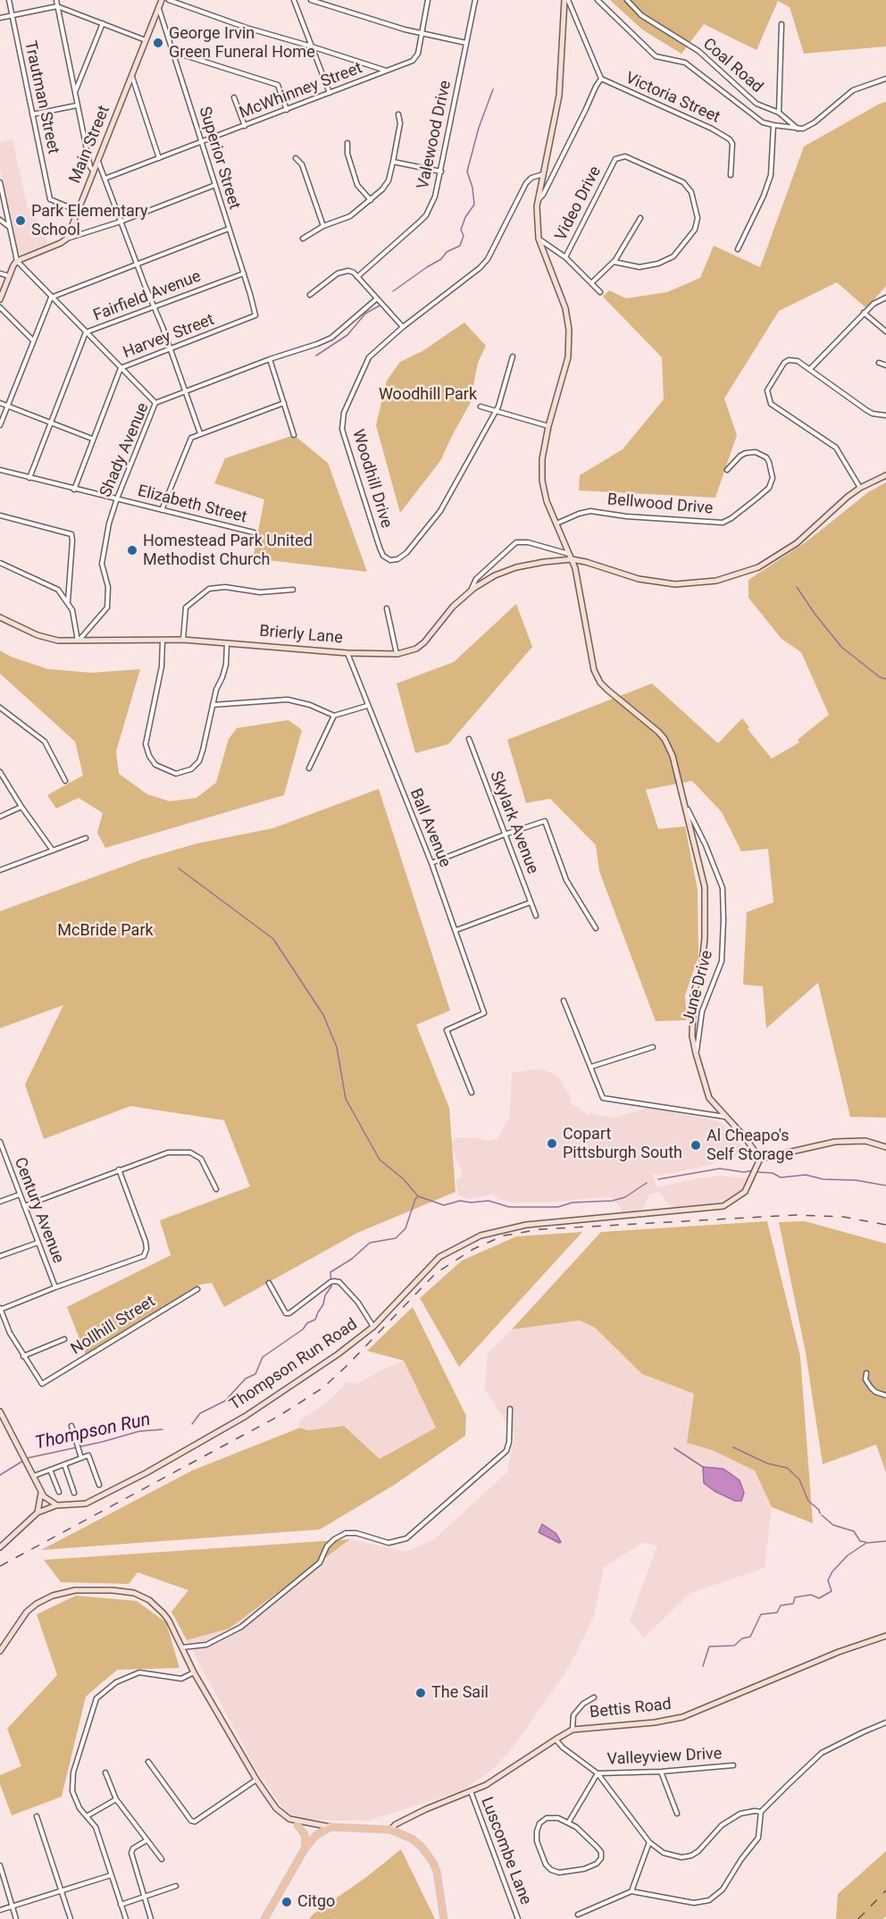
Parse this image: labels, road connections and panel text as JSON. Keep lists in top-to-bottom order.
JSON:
{
  "streets": {
    "street": [
      "Coal Road",
      "McWhinney Street",
      "Trautman Street",
      "Victoria Street",
      "Valewood Drive",
      "Main Street",
      "Superior Street",
      "Video Drive",
      "Fairfield Avenue",
      "Harvey Street",
      "Shady Avenue",
      "Woodhill Drive",
      "Elizabeth Street",
      "Bellwood Drive",
      "Brierly Lane",
      "Skylark Avenue",
      "Ball Avenue",
      "June Drive",
      "Century Avenue",
      "Nollhill Street",
      "Thompson Run Road",
      "Bettis Road",
      "Valleyview Drive",
      "Luscombe Lane"
    ]
  },
  "crossings": [
    ["McWhinney Street", "Superior Street"],
    ["Trautman Street", "Main Street"],
    ["Main Street", "Superior Street"],
    ["Superior Street", "Fairfield Avenue"],
    ["Superior Street", "Harvey Street"],
    ["Fairfield Avenue", "Elizabeth Street"],
    ["Harvey Street", "Elizabeth Street"],
    ["Shady Avenue", "Elizabeth Street"],
    ["Shady Avenue", "Brierly Lane"],
    ["Brierly Lane", "Ball Avenue"],
    ["Bettis Road", "Luscombe Lane"]
  ],
  "water": ["Thompson Run"],
  "parks": ["Woodhill Park", "McBride Park"],
  "places": [
    "George Irvin Green Funeral Home",
    "Park Elementary School",
    "Homestead Park United Methodist Church",
    "Copart Pittsburgh South",
    "Al Cheapo's Self Storage",
    "The Sail",
    "Citgo"
  ]
}
